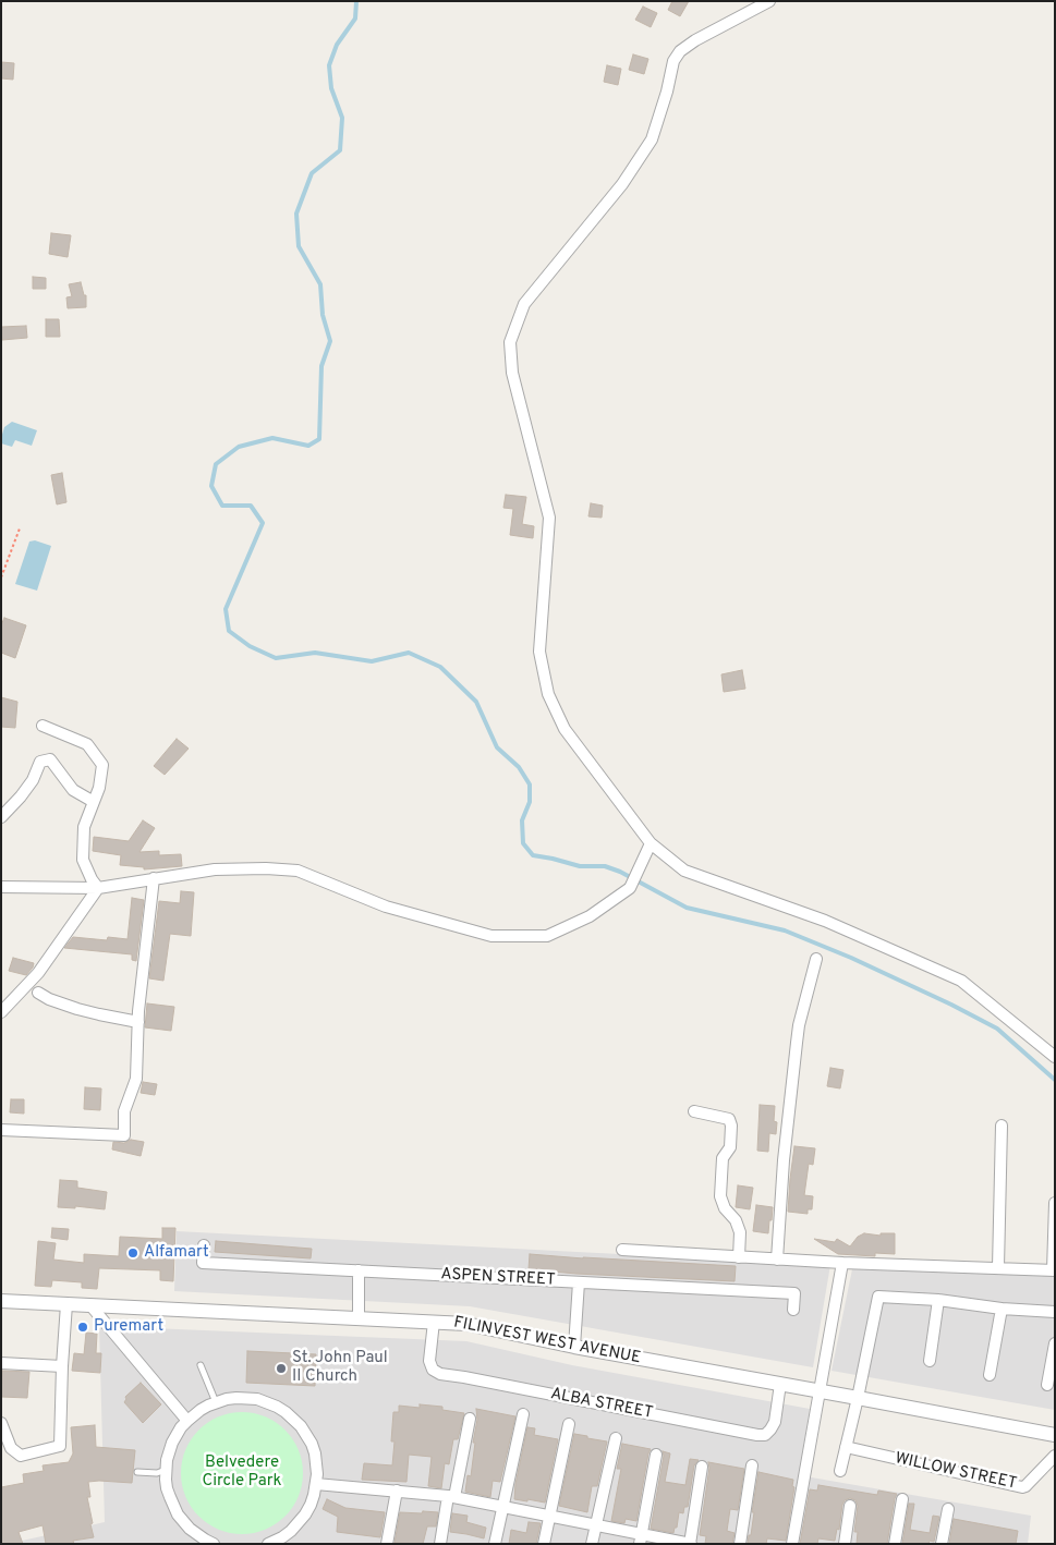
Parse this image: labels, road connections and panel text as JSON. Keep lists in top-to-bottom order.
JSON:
{
  "streets": {
    "street": [
      "ASPEN STREET",
      "FILINVEST WEST AVENUE",
      "ALBA STREET",
      "WILLOW STREET"
    ]
  },
  "crossings": [
    ["FILINVEST WEST AVENUE", "ALBA STREET"]
  ],
  "parks": ["Belvedere Circle Park"],
  "places": ["Alfamart", "Puremart", "St. John Paul II Church"]
}
